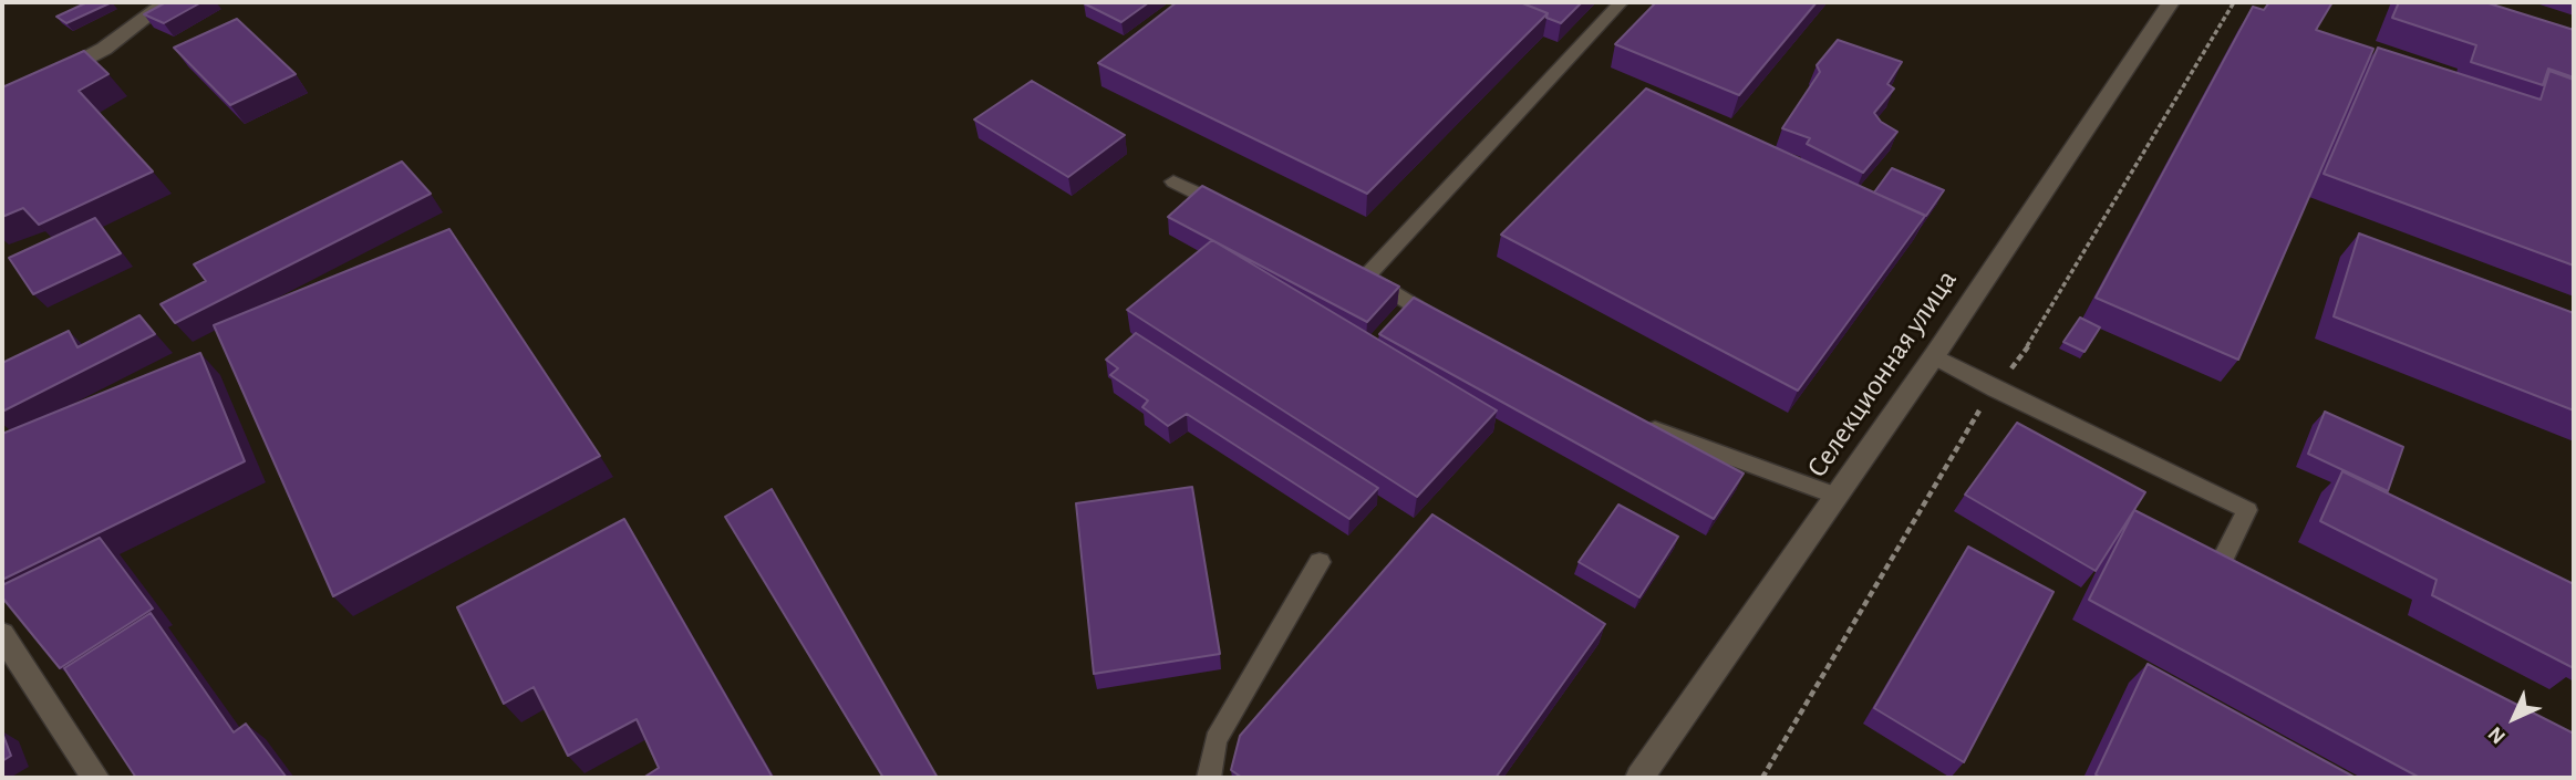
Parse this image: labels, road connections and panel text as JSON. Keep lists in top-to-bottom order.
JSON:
{
  "streets": {
    "street": ["Селекционная улица"]
  },
  "north": "bottom left"
}
